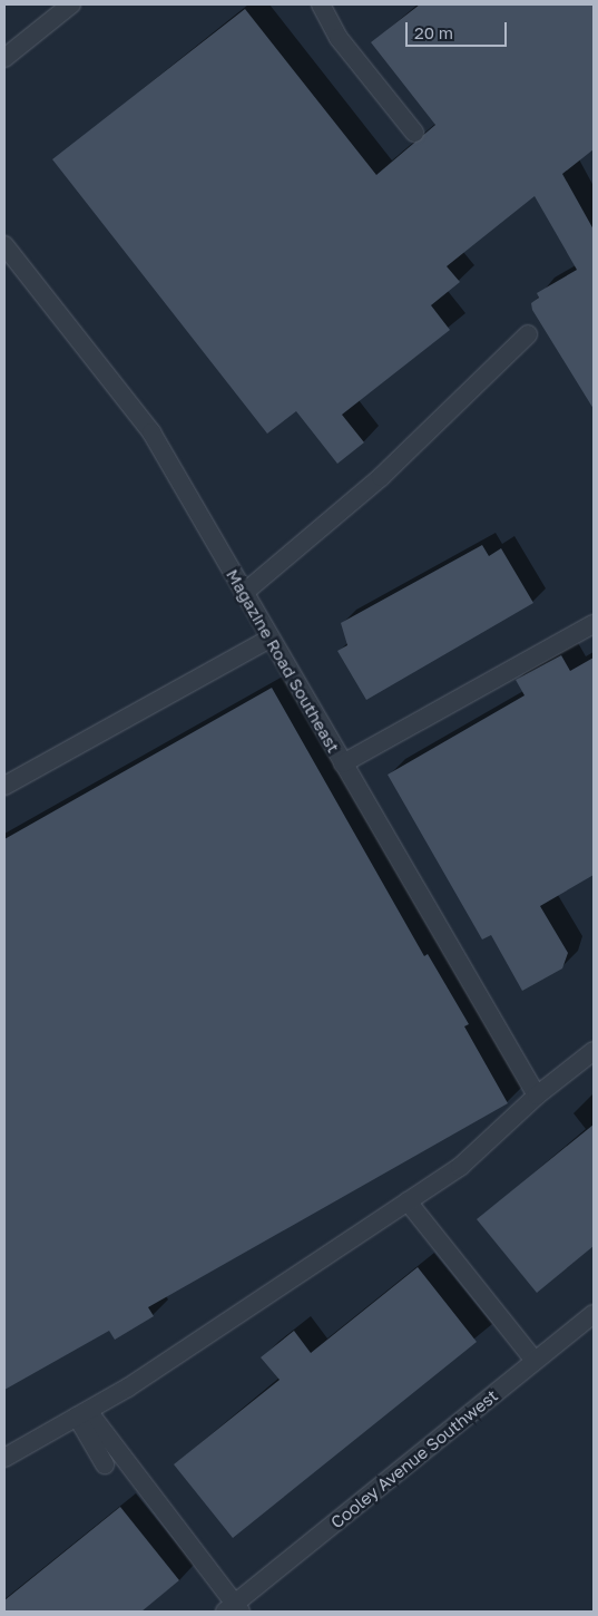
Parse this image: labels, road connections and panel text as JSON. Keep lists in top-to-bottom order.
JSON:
{
  "streets": {
    "lane": ["Magazine Road Southeast", "Cooley Avenue Southwest"]
  },
  "scale_bar": "20 m"
}
